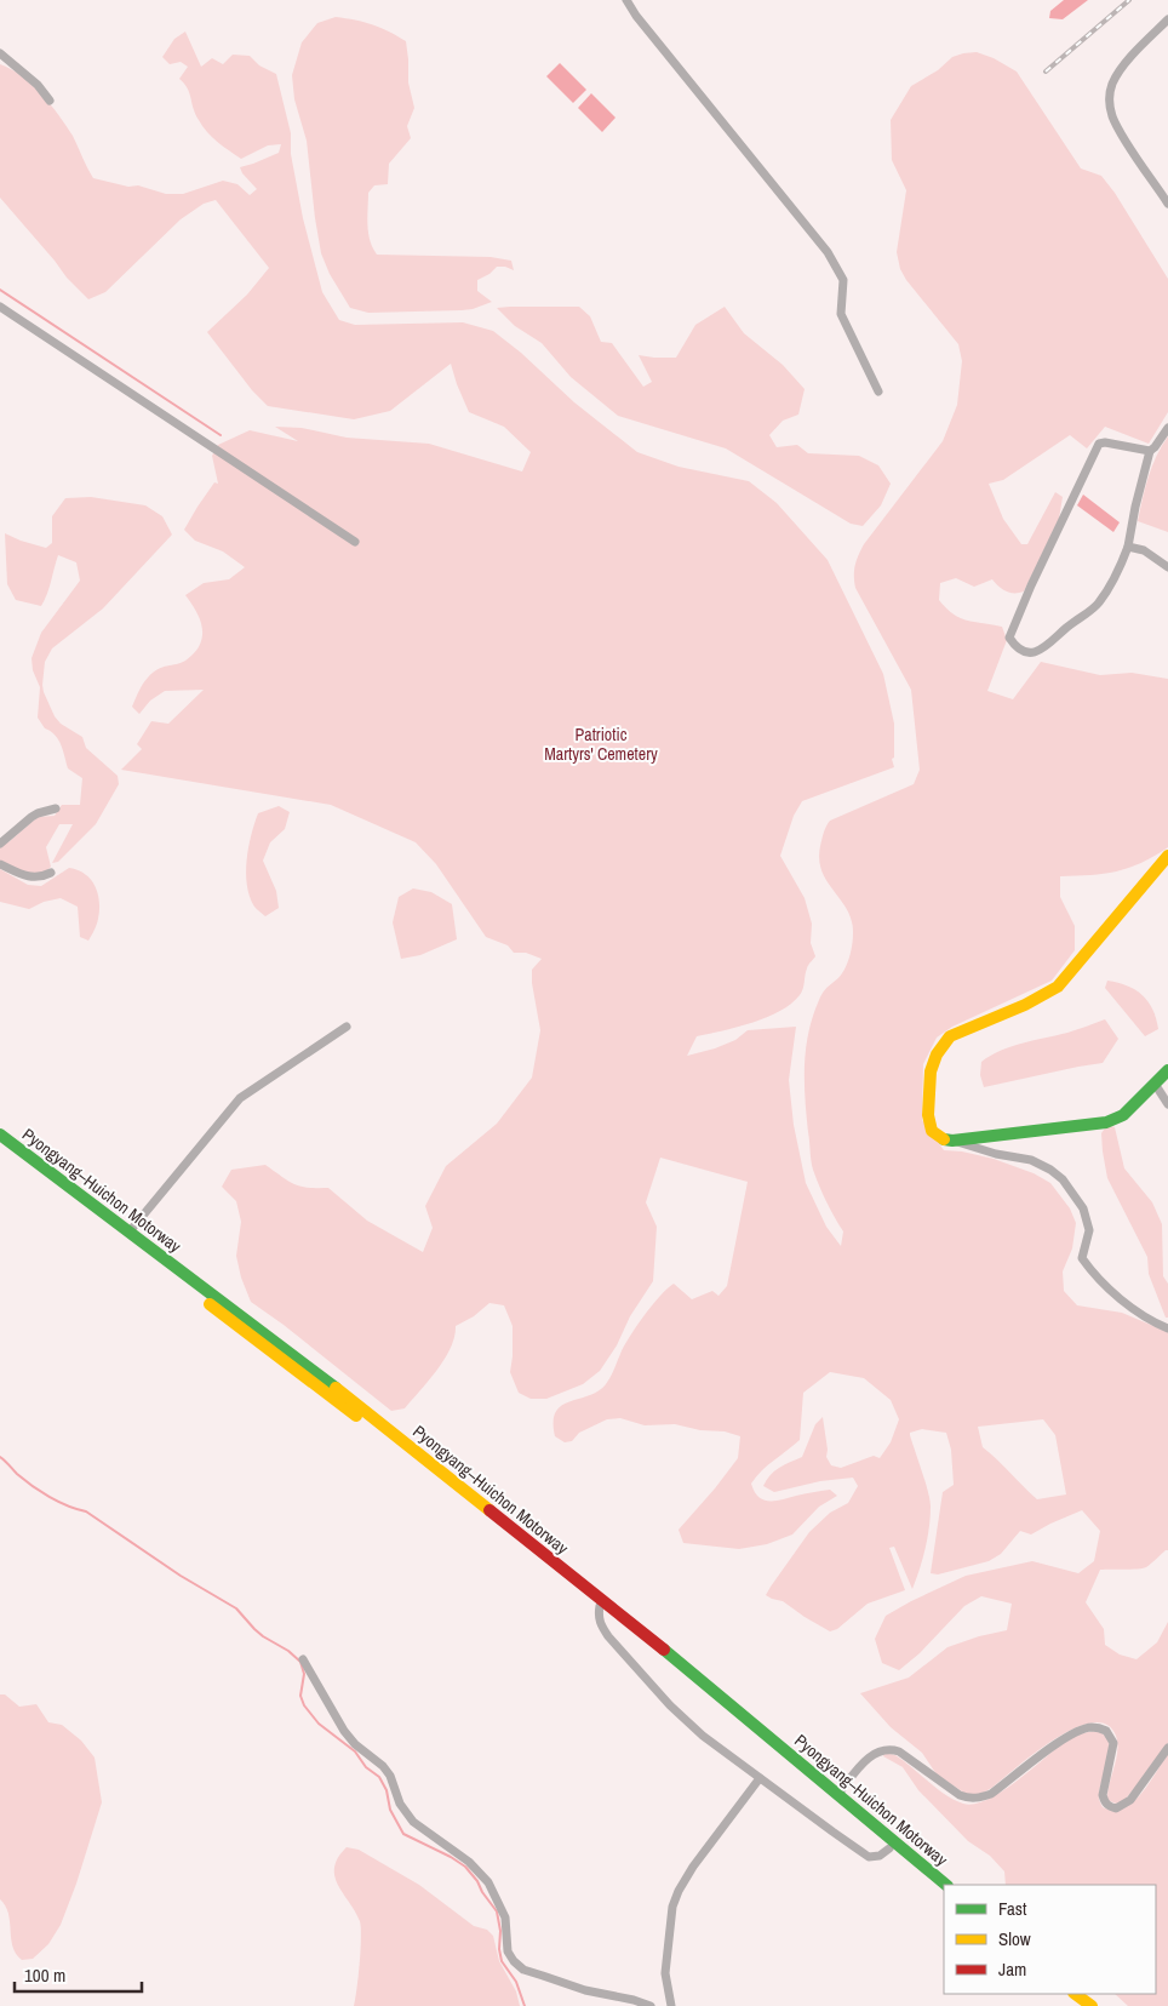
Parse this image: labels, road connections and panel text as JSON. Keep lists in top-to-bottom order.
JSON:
{
  "streets": {
    "main road": ["Pyongyang–Huichon Motorway"]
  },
  "parks": ["Patriotic Martyrs' Cemetery"],
  "legend": ["Fast", "Slow", "Jam"],
  "scale_bar": "100 m"
}
